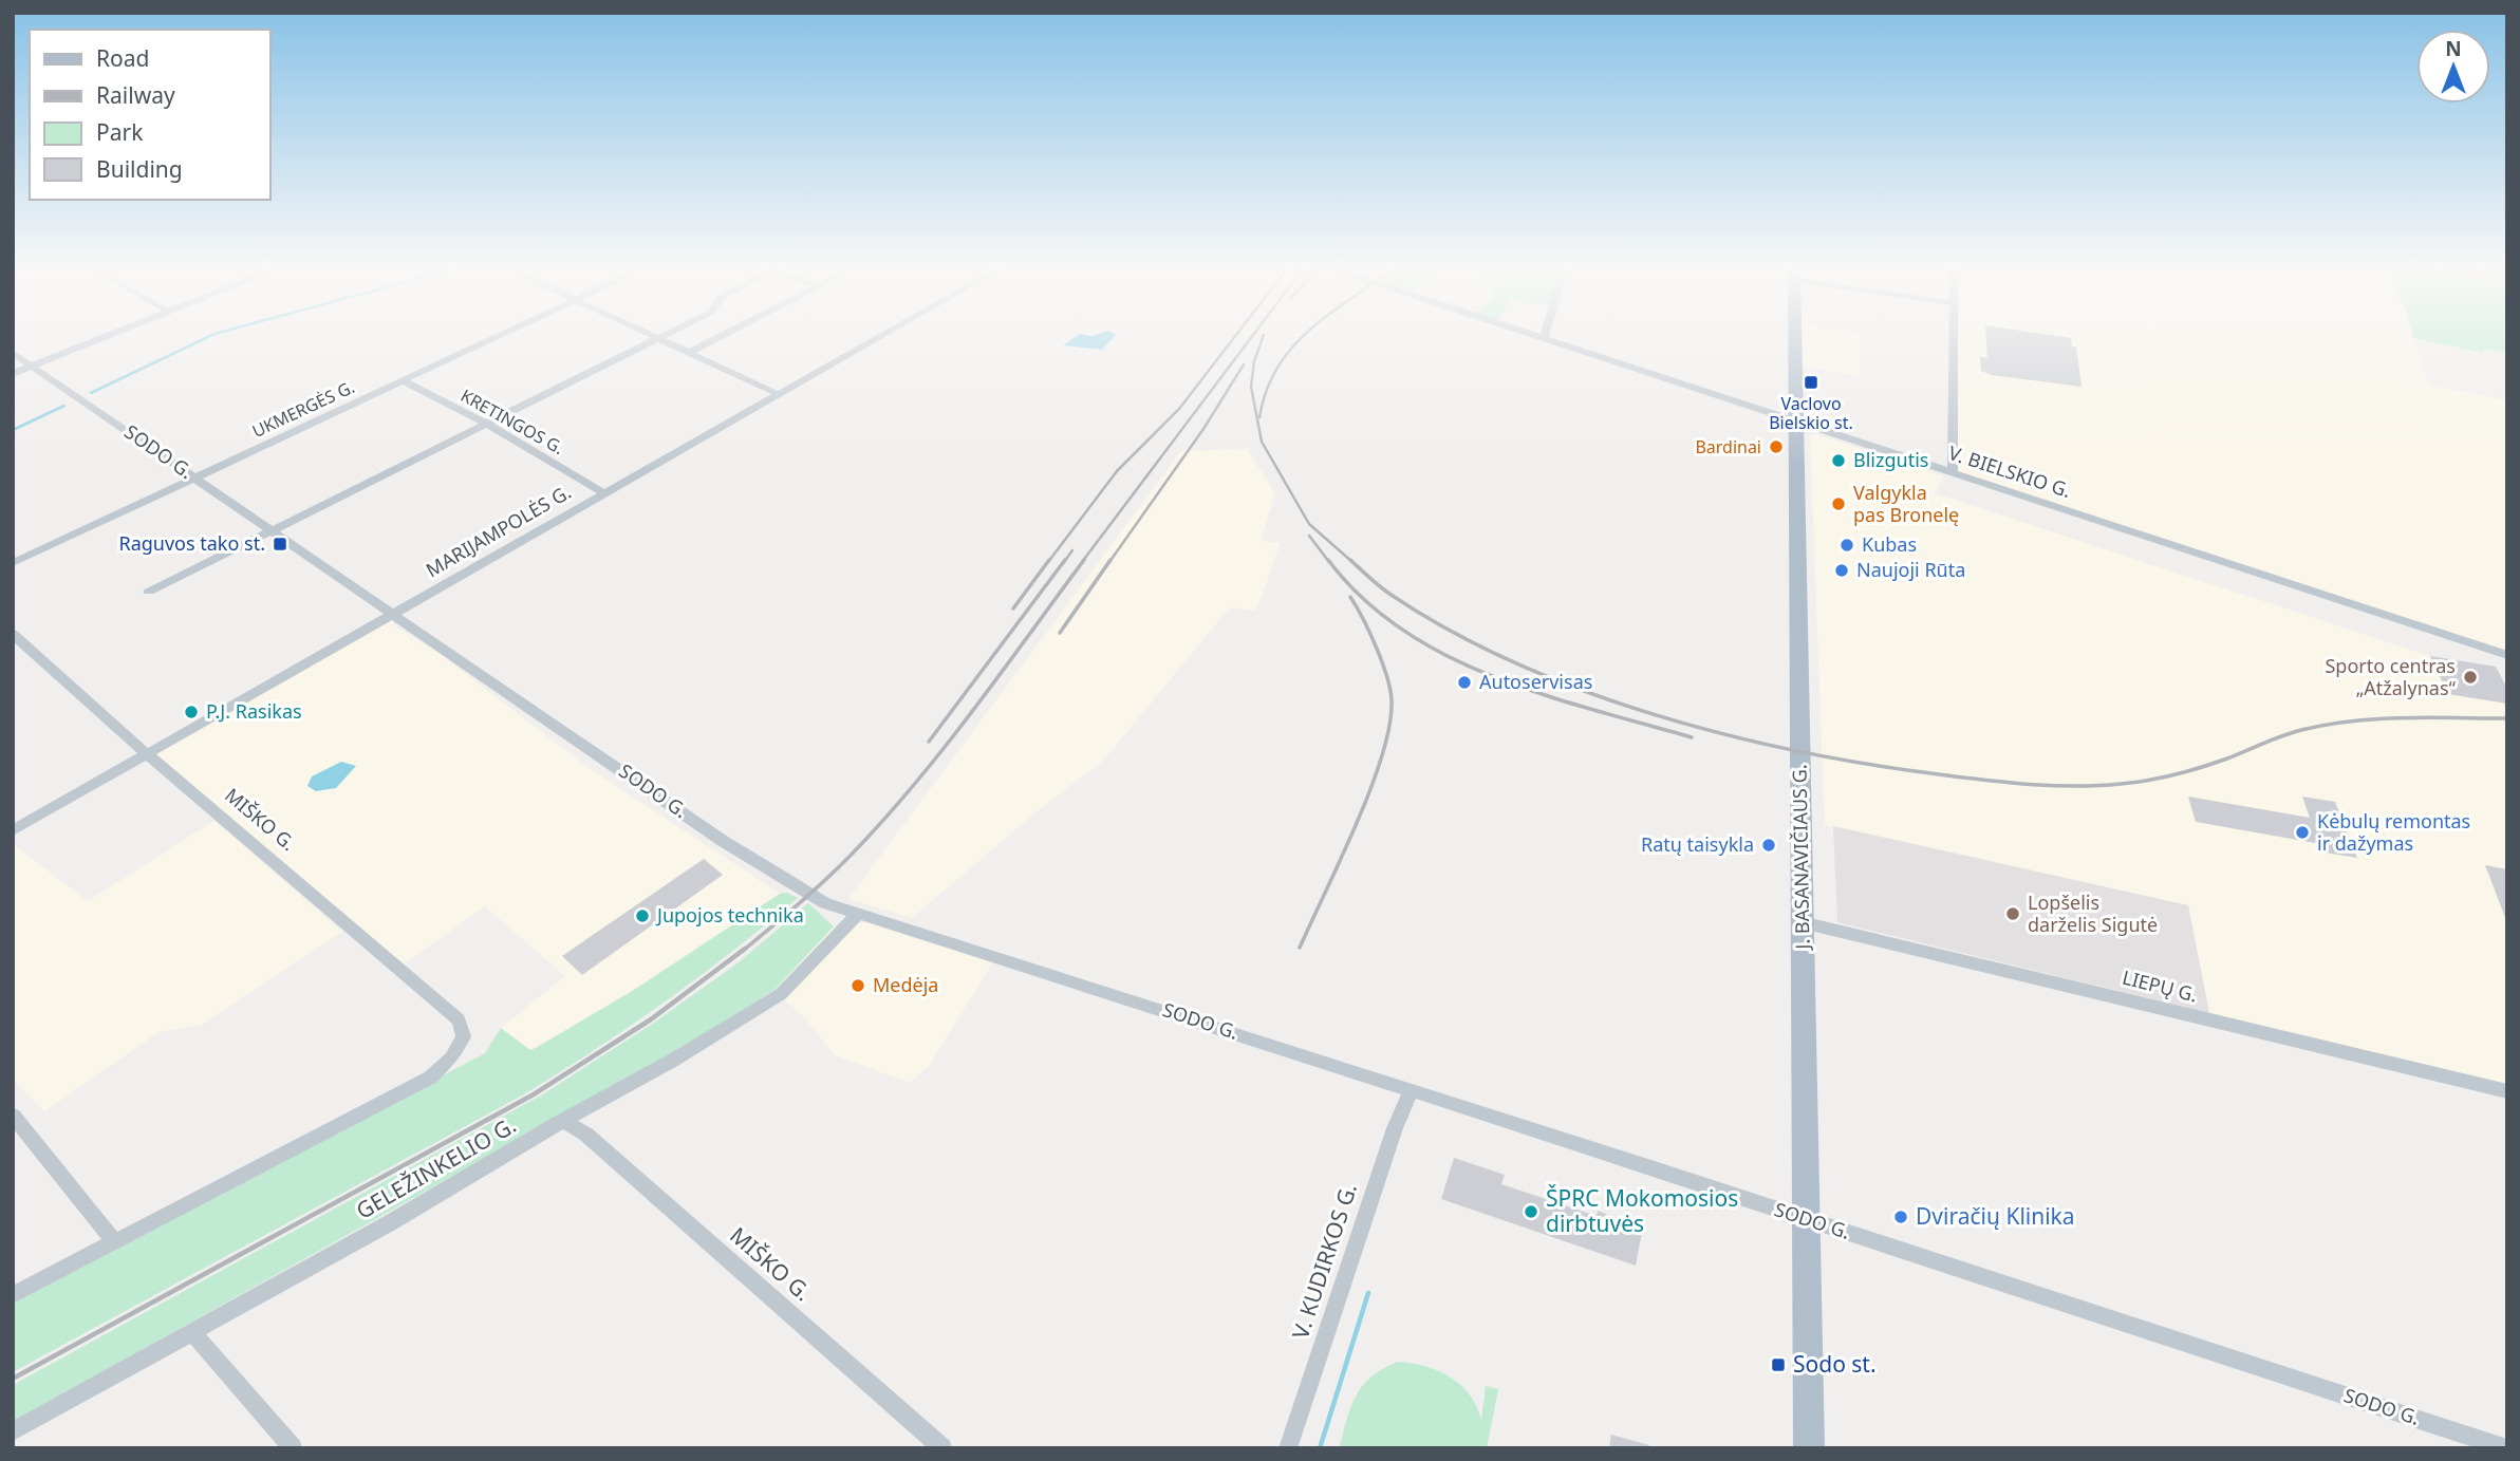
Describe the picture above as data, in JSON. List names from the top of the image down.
{
  "streets": {
    "main road": ["J. BASANAVIČIAUS G."],
    "street": [
      "UKMERGĖS G.",
      "KRETINGOS G.",
      "SODO G.",
      "V. BIELSKIO G.",
      "MARIJAMPOLĖS G.",
      "MIŠKO G.",
      "LIEPŲ G.",
      "GELEŽINKELIO G.",
      "V. KUDIRKOS G."
    ]
  },
  "crossings": [
    ["UKMERGĖS G.", "KRETINGOS G."],
    ["UKMERGĖS G.", "SODO G."],
    ["KRETINGOS G.", "MARIJAMPOLĖS G."],
    ["SODO G.", "MARIJAMPOLĖS G."],
    ["SODO G.", "J. BASANAVIČIAUS G."],
    ["SODO G.", "GELEŽINKELIO G."],
    ["SODO G.", "V. KUDIRKOS G."],
    ["V. BIELSKIO G.", "J. BASANAVIČIAUS G."],
    ["MARIJAMPOLĖS G.", "MIŠKO G."],
    ["MIŠKO G.", "GELEŽINKELIO G."],
    ["J. BASANAVIČIAUS G.", "LIEPŲ G."]
  ],
  "places": {
    "transit": ["Vaclovo Bielskio st.", "Raguvos tako st.", "Sodo st."],
    "other": [
      "Bardinai",
      "Blizgutis",
      "Valgykla pas Bronelę",
      "Kubas",
      "Naujoji Rūta",
      "Sporto centras „Atžalynas“",
      "Autoservisas",
      "P.J. Rasikas",
      "Kėbulų remontas ir dažymas",
      "Ratų taisykla",
      "Lopšelis darželis Sigutė",
      "Jupojos technika",
      "Medėja",
      "ŠPRC Mokomosios dirbtuvės",
      "Dviračių Klinika"
    ]
  },
  "legend": [
    "Road",
    "Railway",
    "Park",
    "Building"
  ],
  "north": "top"
}
